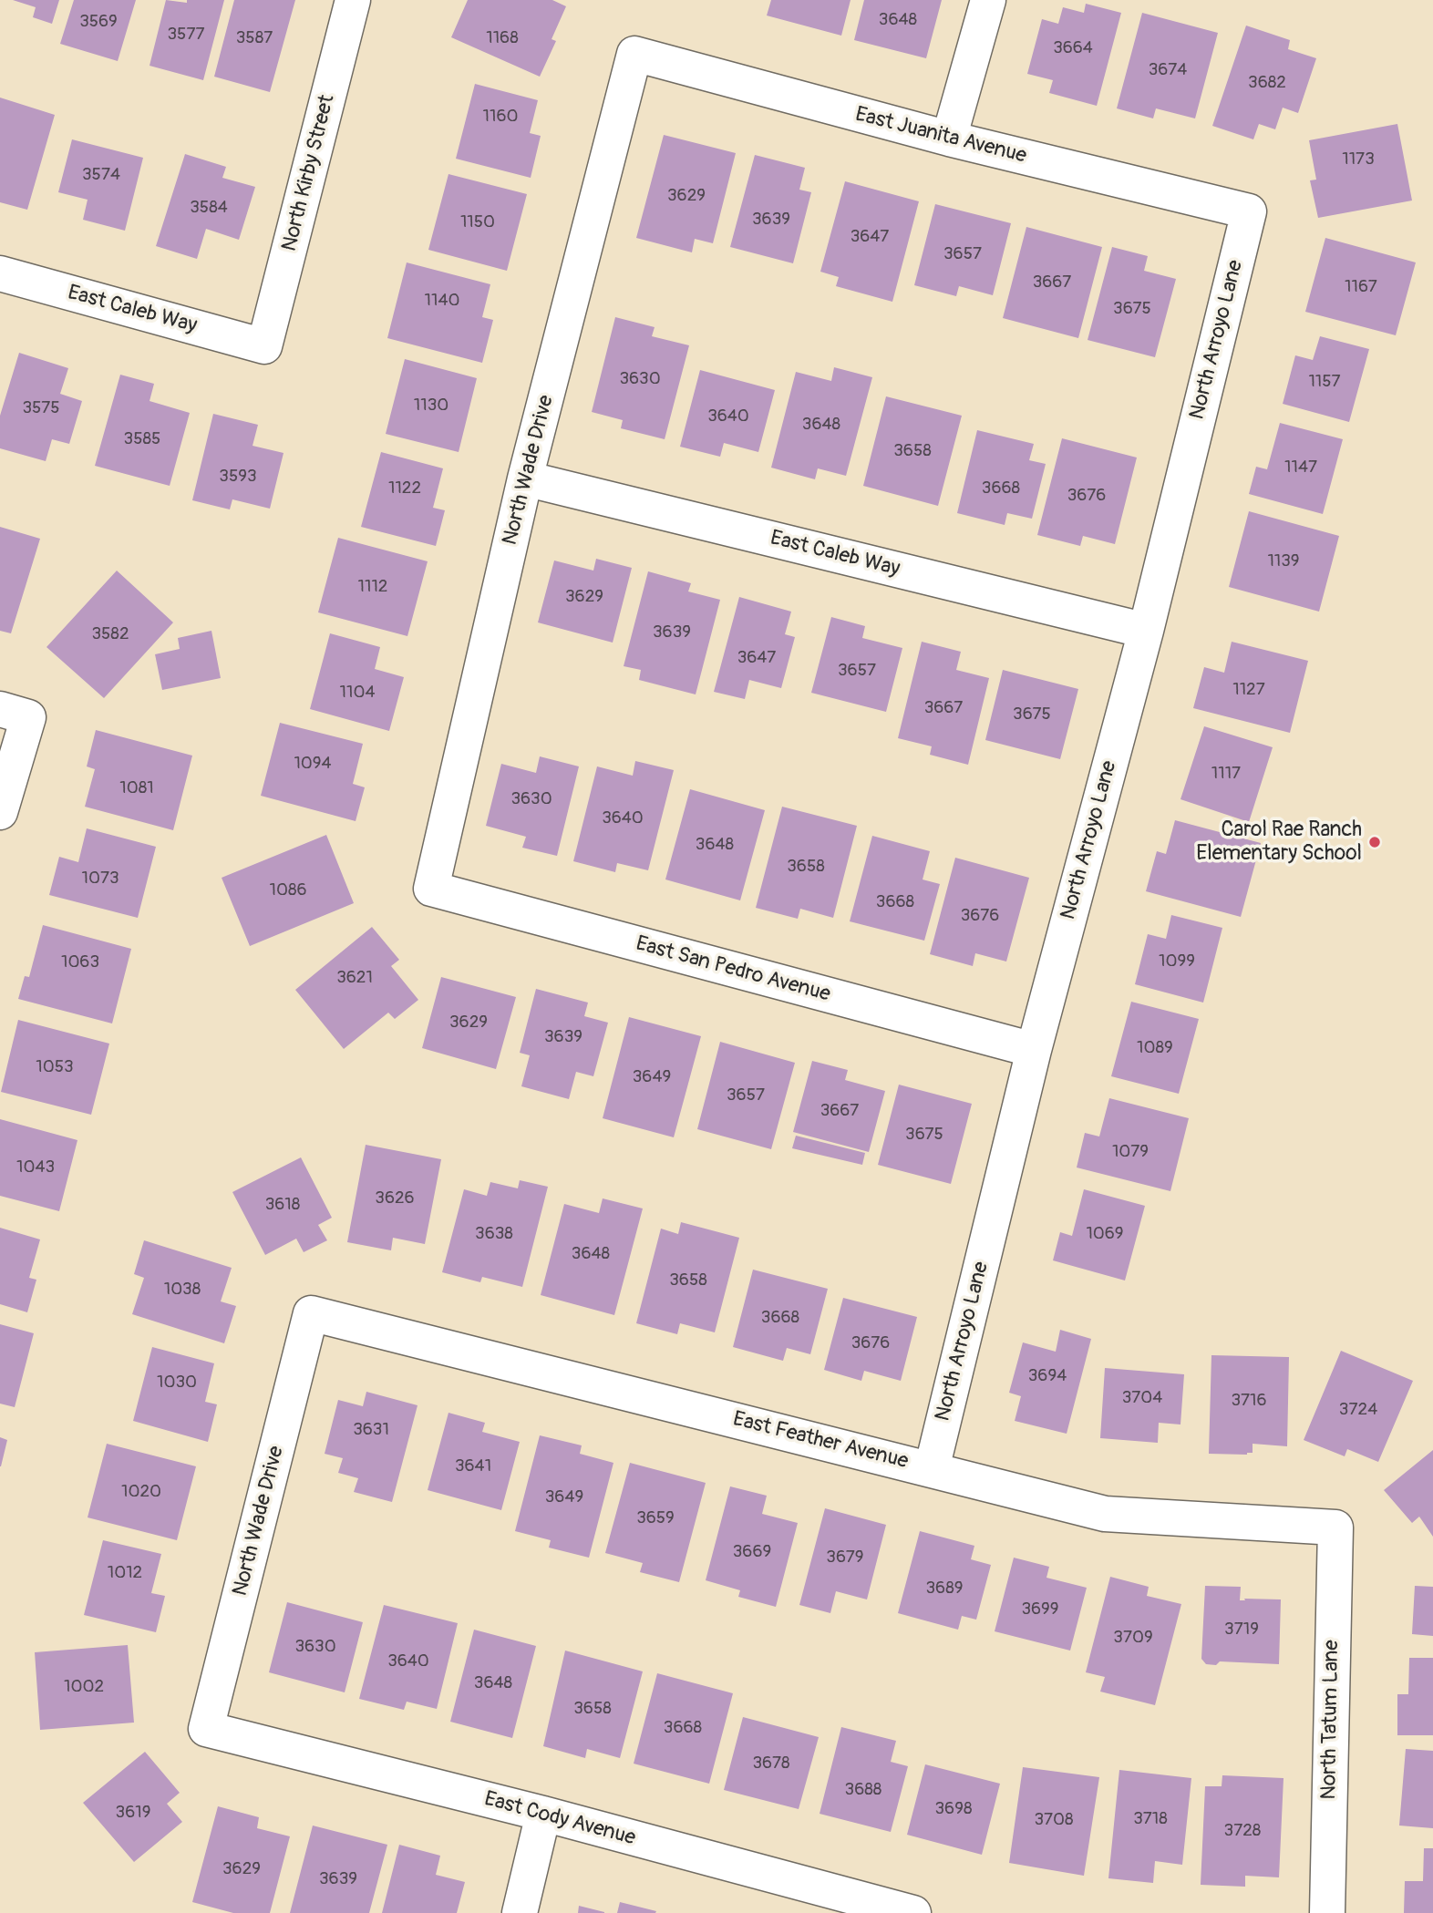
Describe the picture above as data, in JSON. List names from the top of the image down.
{
  "streets": {
    "street": [
      "East Juanita Avenue",
      "North Kirby Street",
      "East Caleb Way",
      "North Arroyo Lane",
      "North Wade Drive",
      "East San Pedro Avenue",
      "East Feather Avenue",
      "North Tatum Lane",
      "East Cody Avenue"
    ]
  },
  "crossings": [
    ["East Juanita Avenue", "North Arroyo Lane"],
    ["East Juanita Avenue", "North Wade Drive"],
    ["North Kirby Street", "East Caleb Way"],
    ["East Caleb Way", "North Arroyo Lane"],
    ["East Caleb Way", "North Wade Drive"],
    ["North Arroyo Lane", "East San Pedro Avenue"],
    ["North Arroyo Lane", "East Feather Avenue"],
    ["North Wade Drive", "East San Pedro Avenue"],
    ["North Wade Drive", "East Feather Avenue"],
    ["North Wade Drive", "East Cody Avenue"],
    ["East Feather Avenue", "North Tatum Lane"]
  ],
  "places": ["Carol Rae Ranch Elementary School"],
  "house_numbers": [
    "3648",
    "3569",
    "3577",
    "3587",
    "1168",
    "3664",
    "3674",
    "3682",
    "1160",
    "1173",
    "3574",
    "3629",
    "3584",
    "3639",
    "1150",
    "3647",
    "3657",
    "3667",
    "1167",
    "1140",
    "3675",
    "3630",
    "1157",
    "1130",
    "3575",
    "3640",
    "3648",
    "3585",
    "3658",
    "1147",
    "3593",
    "1122",
    "3668",
    "3676",
    "1139",
    "1112",
    "3629",
    "3639",
    "3582",
    "3647",
    "3657",
    "1127",
    "1104",
    "3667",
    "3675",
    "1094",
    "1117",
    "1081",
    "3630",
    "3640",
    "3648",
    "3658",
    "1073",
    "1086",
    "3668",
    "3676",
    "1099",
    "1063",
    "3621",
    "3629",
    "3639",
    "1089",
    "1053",
    "3649",
    "3657",
    "3667",
    "3675",
    "1079",
    "1043",
    "3626",
    "3618",
    "3638",
    "1069",
    "3648",
    "3658",
    "1038",
    "3668",
    "3676",
    "3694",
    "1030",
    "3704",
    "3716",
    "3724",
    "3631",
    "3641",
    "1020",
    "3649",
    "3659",
    "3669",
    "3679",
    "1012",
    "3689",
    "3699",
    "3719",
    "3709",
    "3630",
    "3640",
    "3648",
    "1002",
    "3658",
    "3668",
    "3678",
    "3688",
    "3698",
    "3619",
    "3718",
    "3708",
    "3728",
    "3629",
    "3639"
  ]
}
